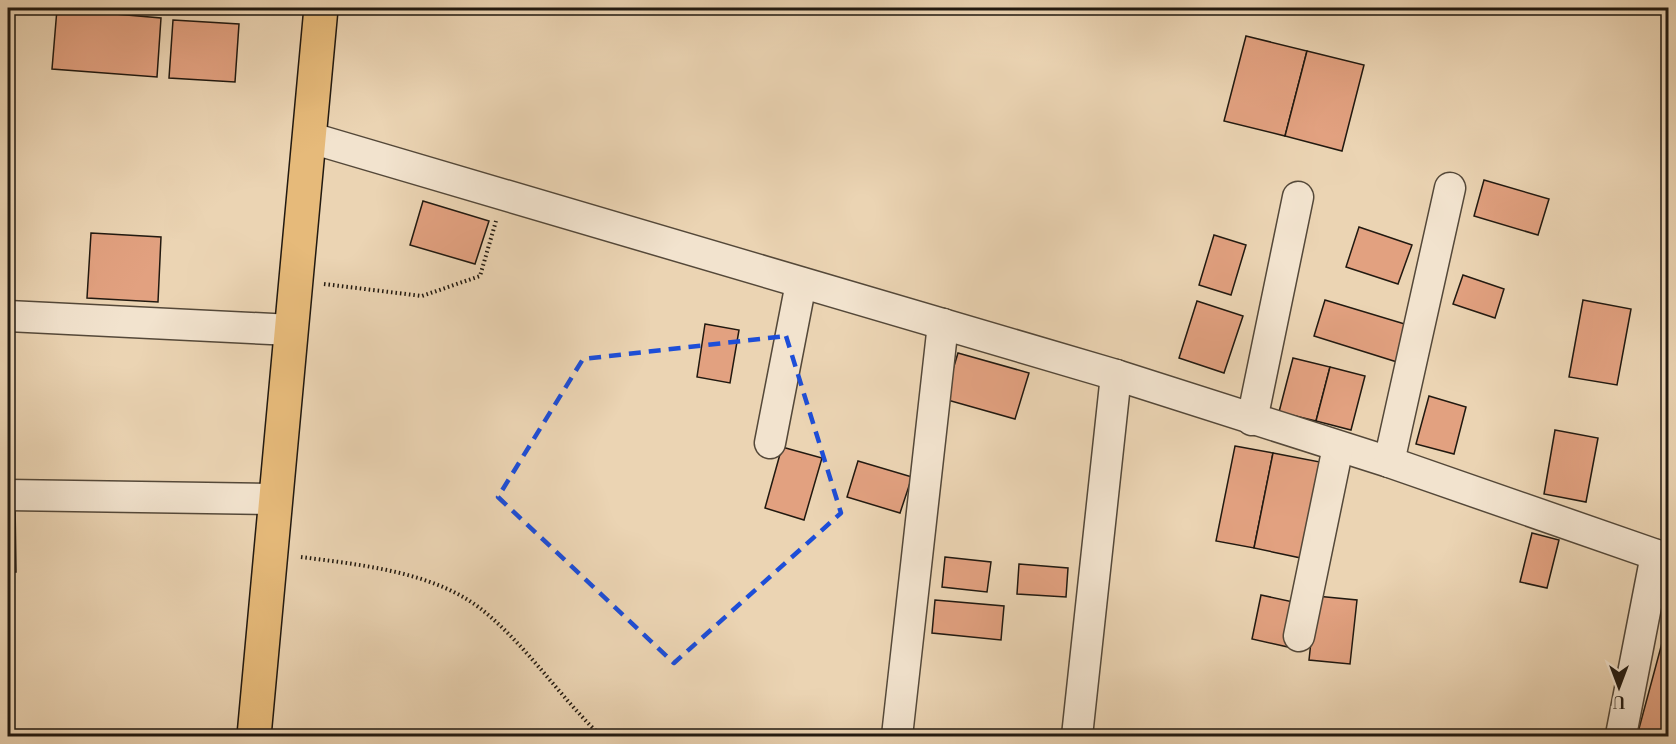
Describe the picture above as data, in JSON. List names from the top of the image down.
{
  "north": "bottom"
}
